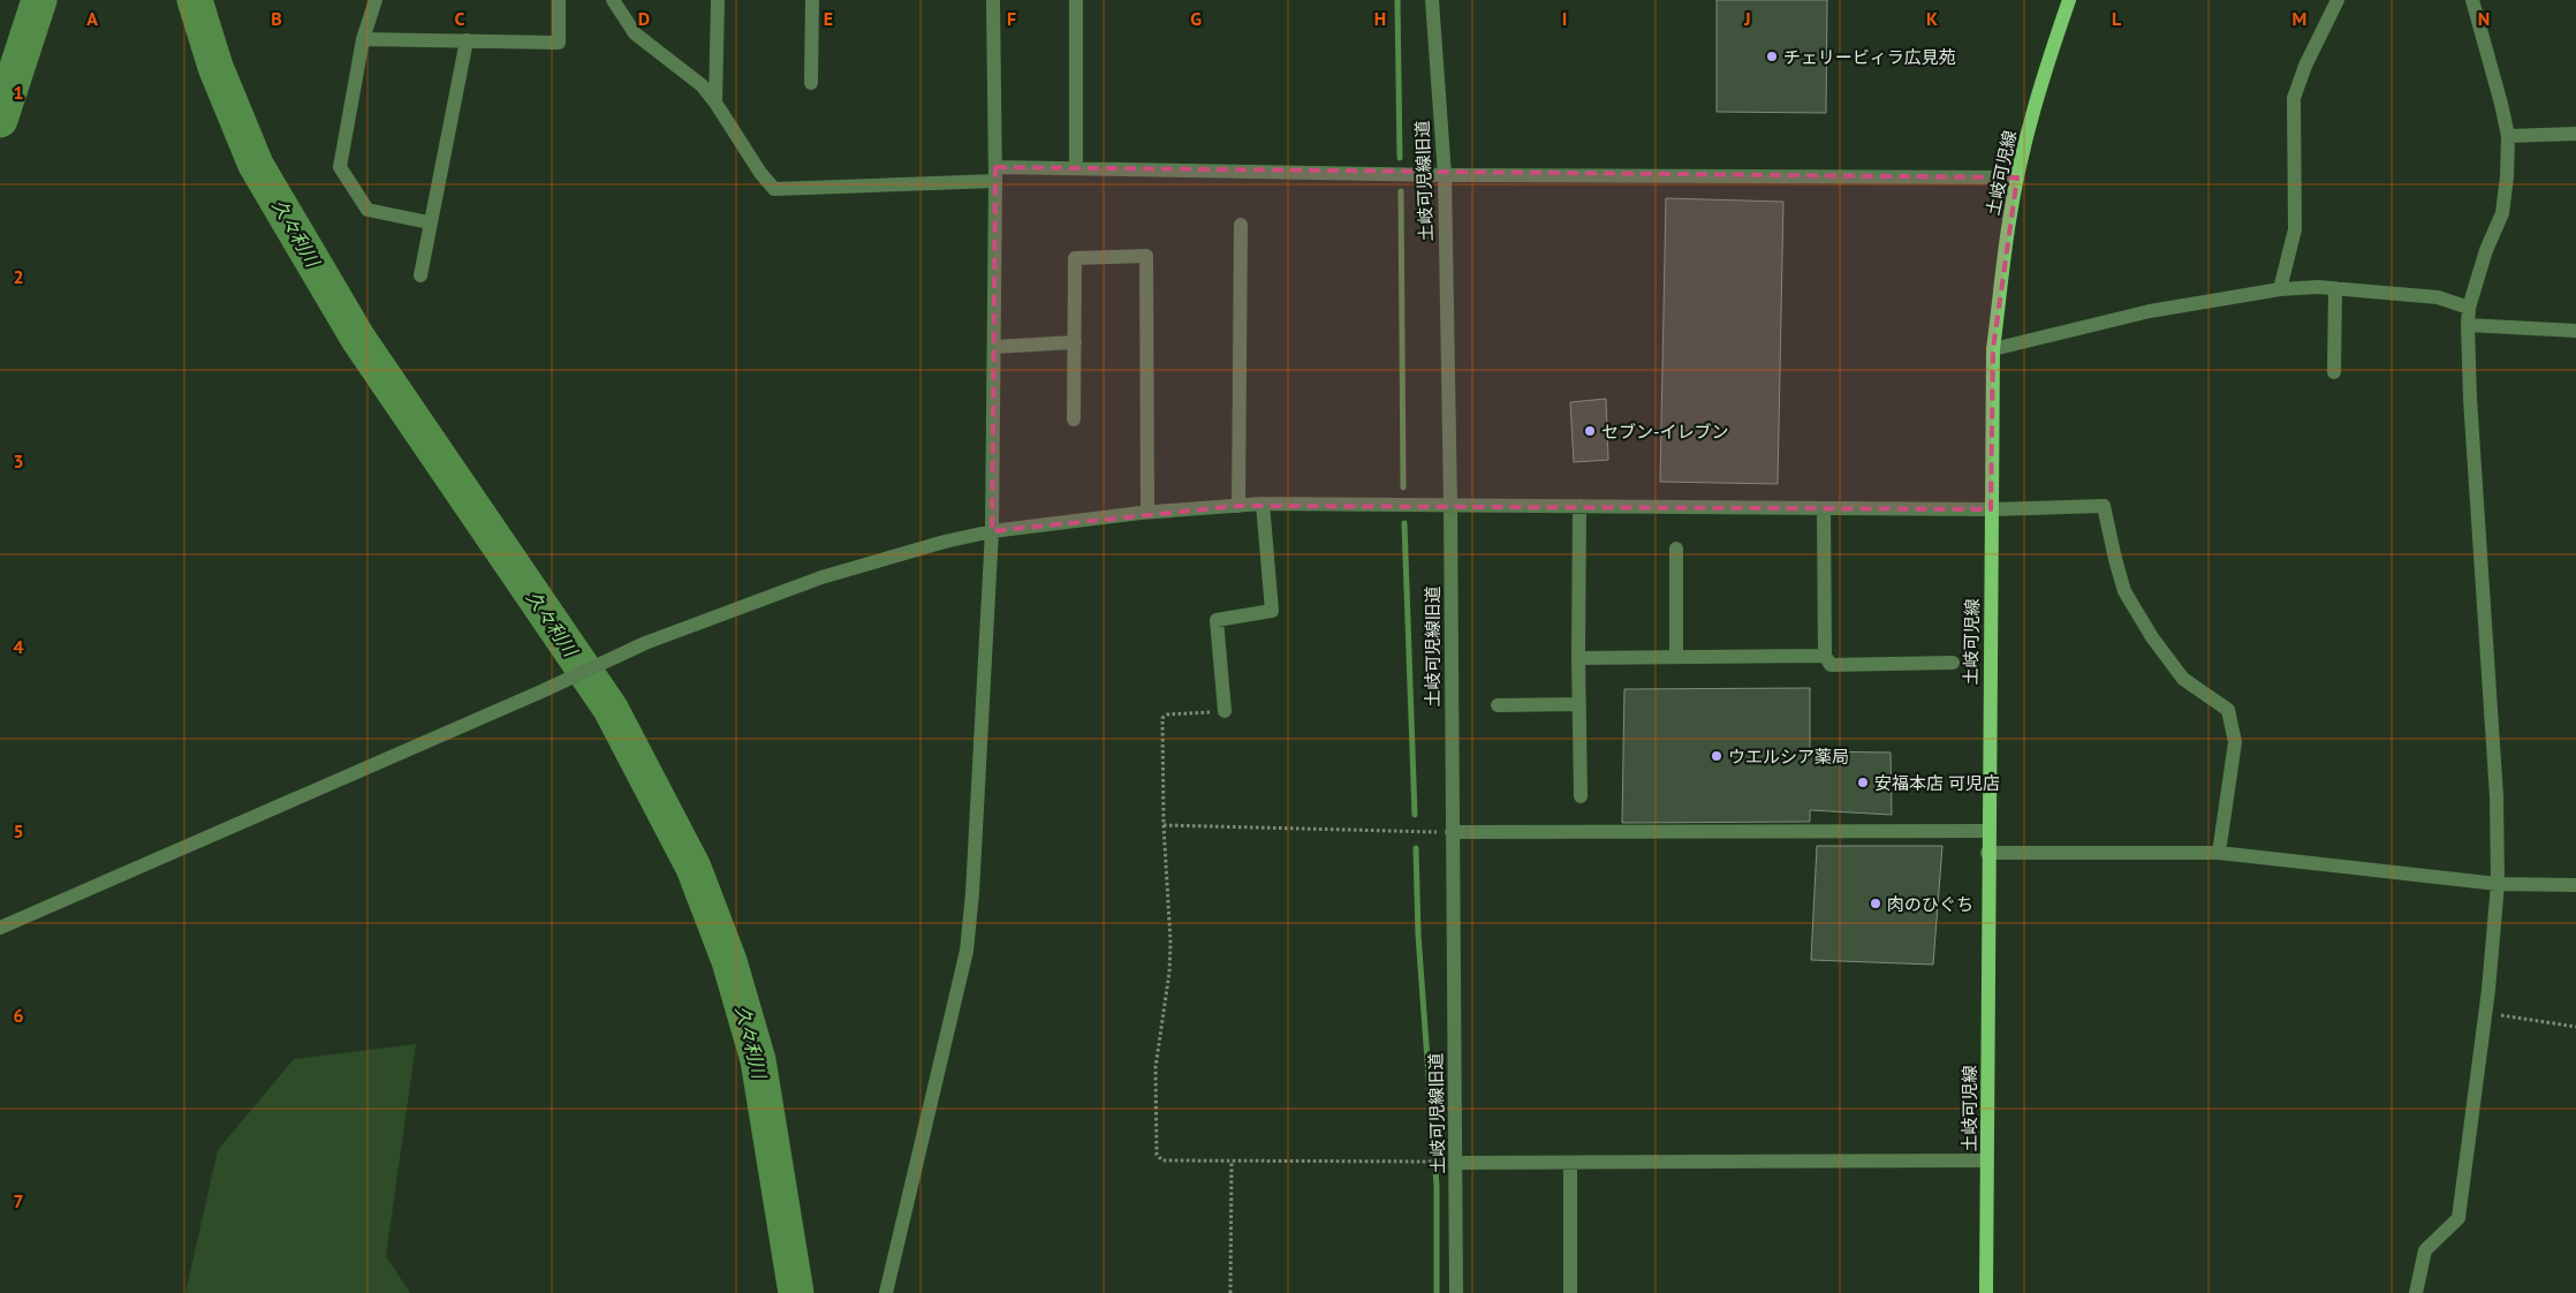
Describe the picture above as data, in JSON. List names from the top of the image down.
{
  "streets": {
    "main road": ["土岐可児線"],
    "street": ["土岐可児線旧道"]
  },
  "water": ["久々利川"],
  "places": [
    "チェリービィラ広見苑",
    "セブン-イレブン",
    "ウエルシア薬局",
    "安福本店 可児店",
    "肉のひぐち"
  ],
  "grid": {
    "columns": [
      "A",
      "B",
      "C",
      "D",
      "E",
      "F",
      "G",
      "H",
      "I",
      "J",
      "K",
      "L",
      "M",
      "N"
    ],
    "rows": [
      "1",
      "2",
      "3",
      "4",
      "5",
      "6",
      "7"
    ]
  }
}
